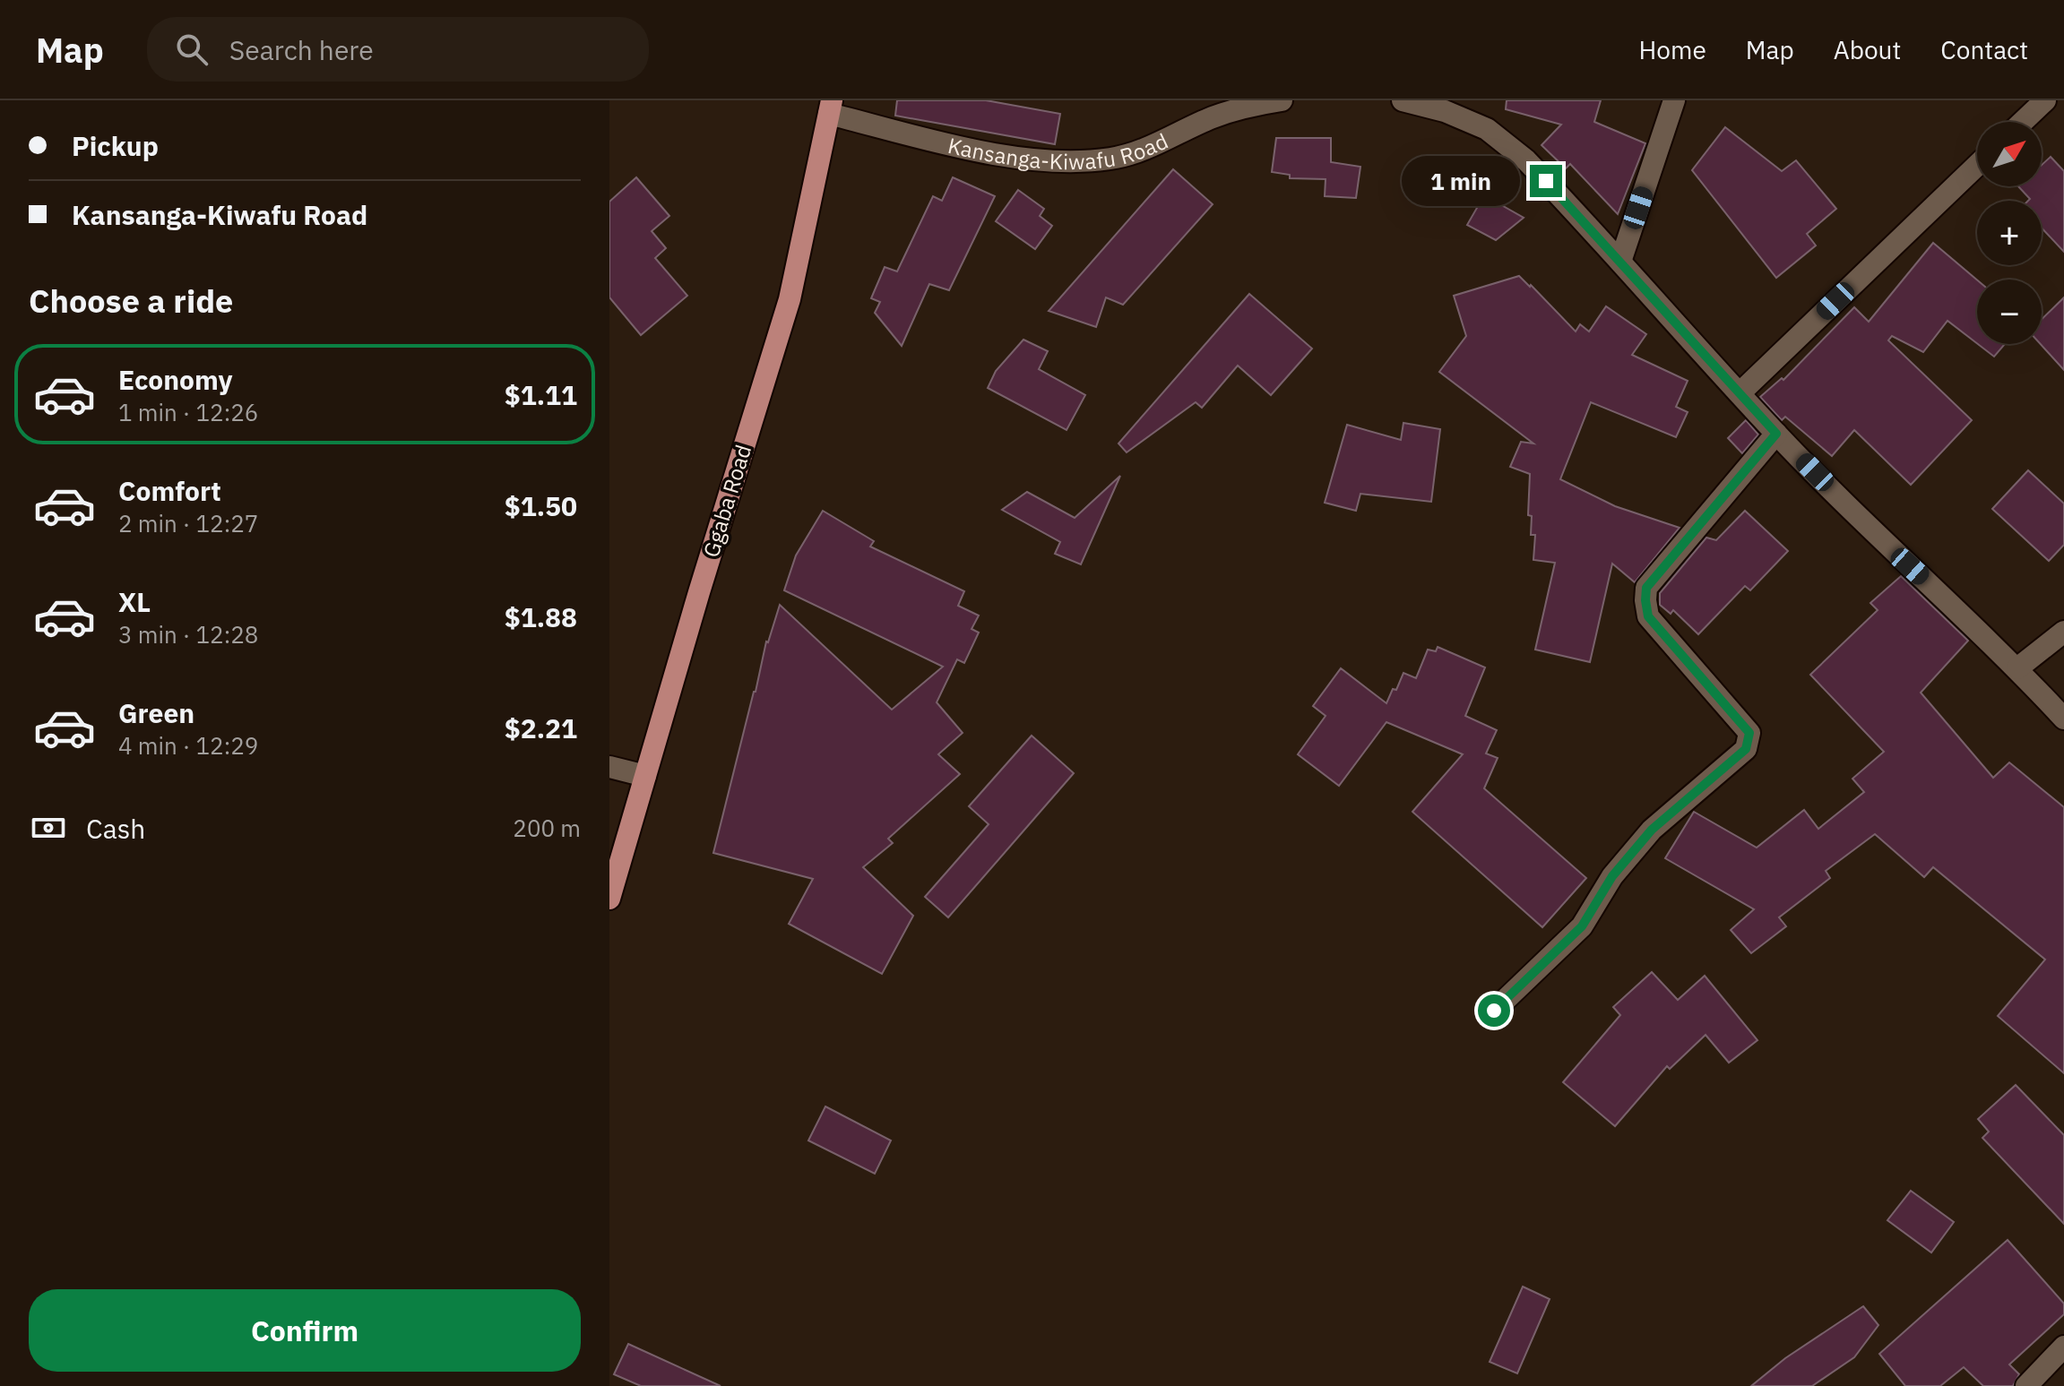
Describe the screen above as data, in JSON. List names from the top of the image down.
{
  "streets": {
    "main road": ["Ggaba Road"],
    "street": ["Kansanga-Kiwafu Road"]
  },
  "crossings": [
    ["Kansanga-Kiwafu Road", "Ggaba Road"]
  ],
  "north": "top right",
  "page": {
    "header": "Map",
    "search": "Search here",
    "nav": [
      "Home",
      "Map",
      "About",
      "Contact"
    ],
    "banner": ["Pickup", "Kansanga-Kiwafu Road"],
    "map_buttons": ["+", "−"],
    "bubble": "1 min",
    "heading": "Choose a ride",
    "list": [
      {
        "name": "Economy",
        "note": "1 min · 12:26",
        "value": "$1.11"
      },
      {
        "name": "Comfort",
        "note": "2 min · 12:27",
        "value": "$1.50"
      },
      {
        "name": "XL",
        "note": "3 min · 12:28",
        "value": "$1.88"
      },
      {
        "name": "Green",
        "note": "4 min · 12:29",
        "value": "$2.21"
      }
    ],
    "pay": ["Cash", "200 m"],
    "buttons": "Confirm"
  }
}
